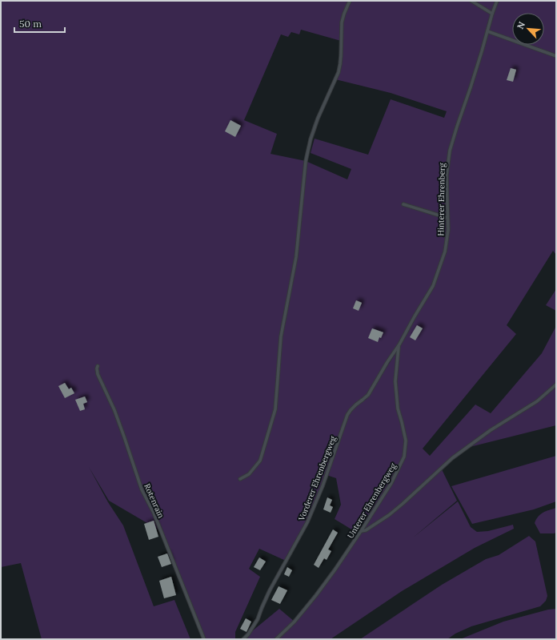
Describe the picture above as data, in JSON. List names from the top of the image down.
{
  "streets": {
    "lane": [
      "Hinterer Ehrenberg",
      "Vorderer Ehrenbergweg",
      "Rotenrain",
      "Unterer Ehrenbergweg"
    ]
  },
  "crossings": [
    ["Hinterer Ehrenberg", "Vorderer Ehrenbergweg"],
    ["Hinterer Ehrenberg", "Unterer Ehrenbergweg"],
    ["Vorderer Ehrenbergweg", "Unterer Ehrenbergweg"]
  ],
  "scale_bar": "50 m",
  "north": "top left"
}
